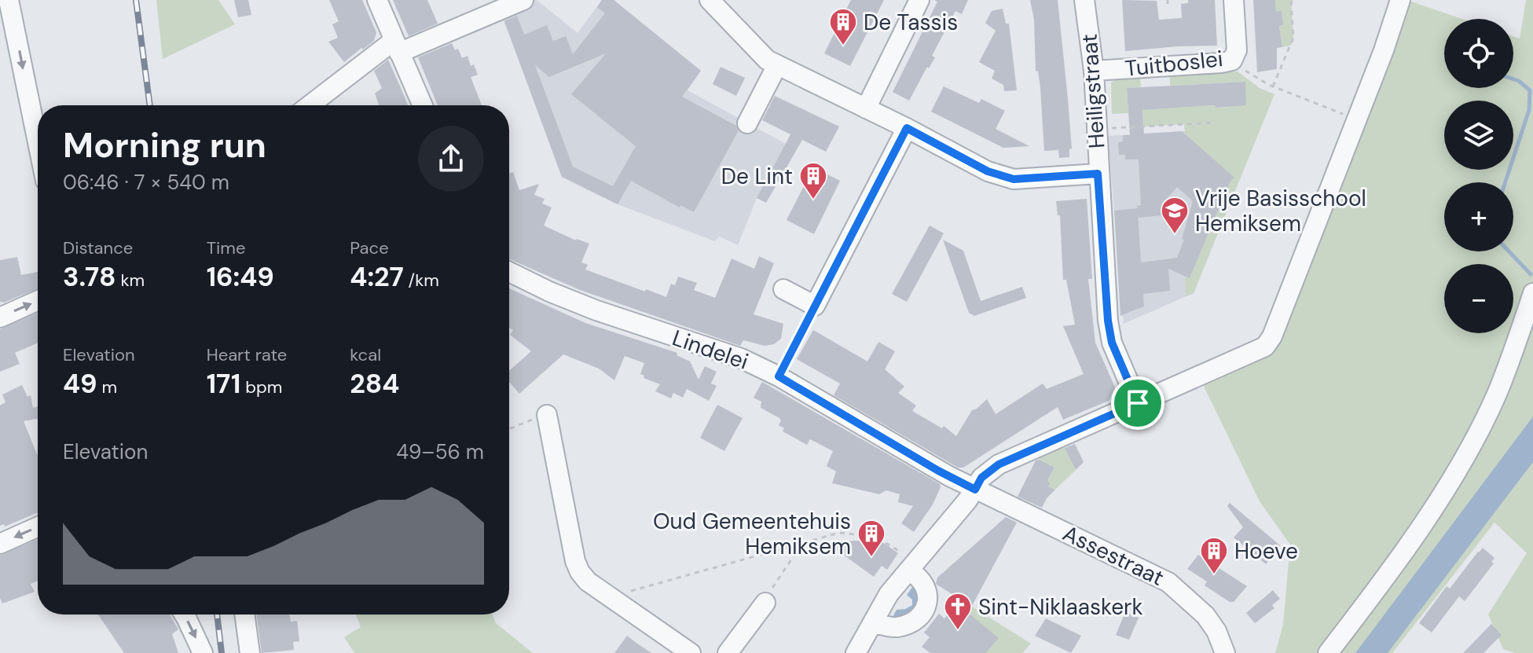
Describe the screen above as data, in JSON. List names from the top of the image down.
{
  "streets": {
    "street": [
      "Tuitboslei",
      "Heiligstraat",
      "Lindelei",
      "Assestraat"
    ]
  },
  "crossings": [
    ["Tuitboslei", "Heiligstraat"],
    ["Lindelei", "Assestraat"]
  ],
  "places": {
    "building": [
      "De Tassis",
      "De Lint",
      "Oud Gemeentehuis Hemiksem",
      "Hoeve"
    ],
    "school or university": ["Vrije Basisschool Hemiksem"],
    "church": ["Sint-Niklaaskerk"]
  },
  "page": {
    "map_buttons": ["+", "−"],
    "heading": ["Morning run", "06:46 · 7 × 540 m"],
    "stats": [
      ["Distance", "3.78 km"],
      ["Time", "16:49"],
      ["Pace", "4:27 /km"],
      ["Elevation", "49 m"],
      ["Heart rate", "171 bpm"],
      ["kcal", "284"]
    ],
    "chart": ["Elevation", "49–56 m"]
  }
}
